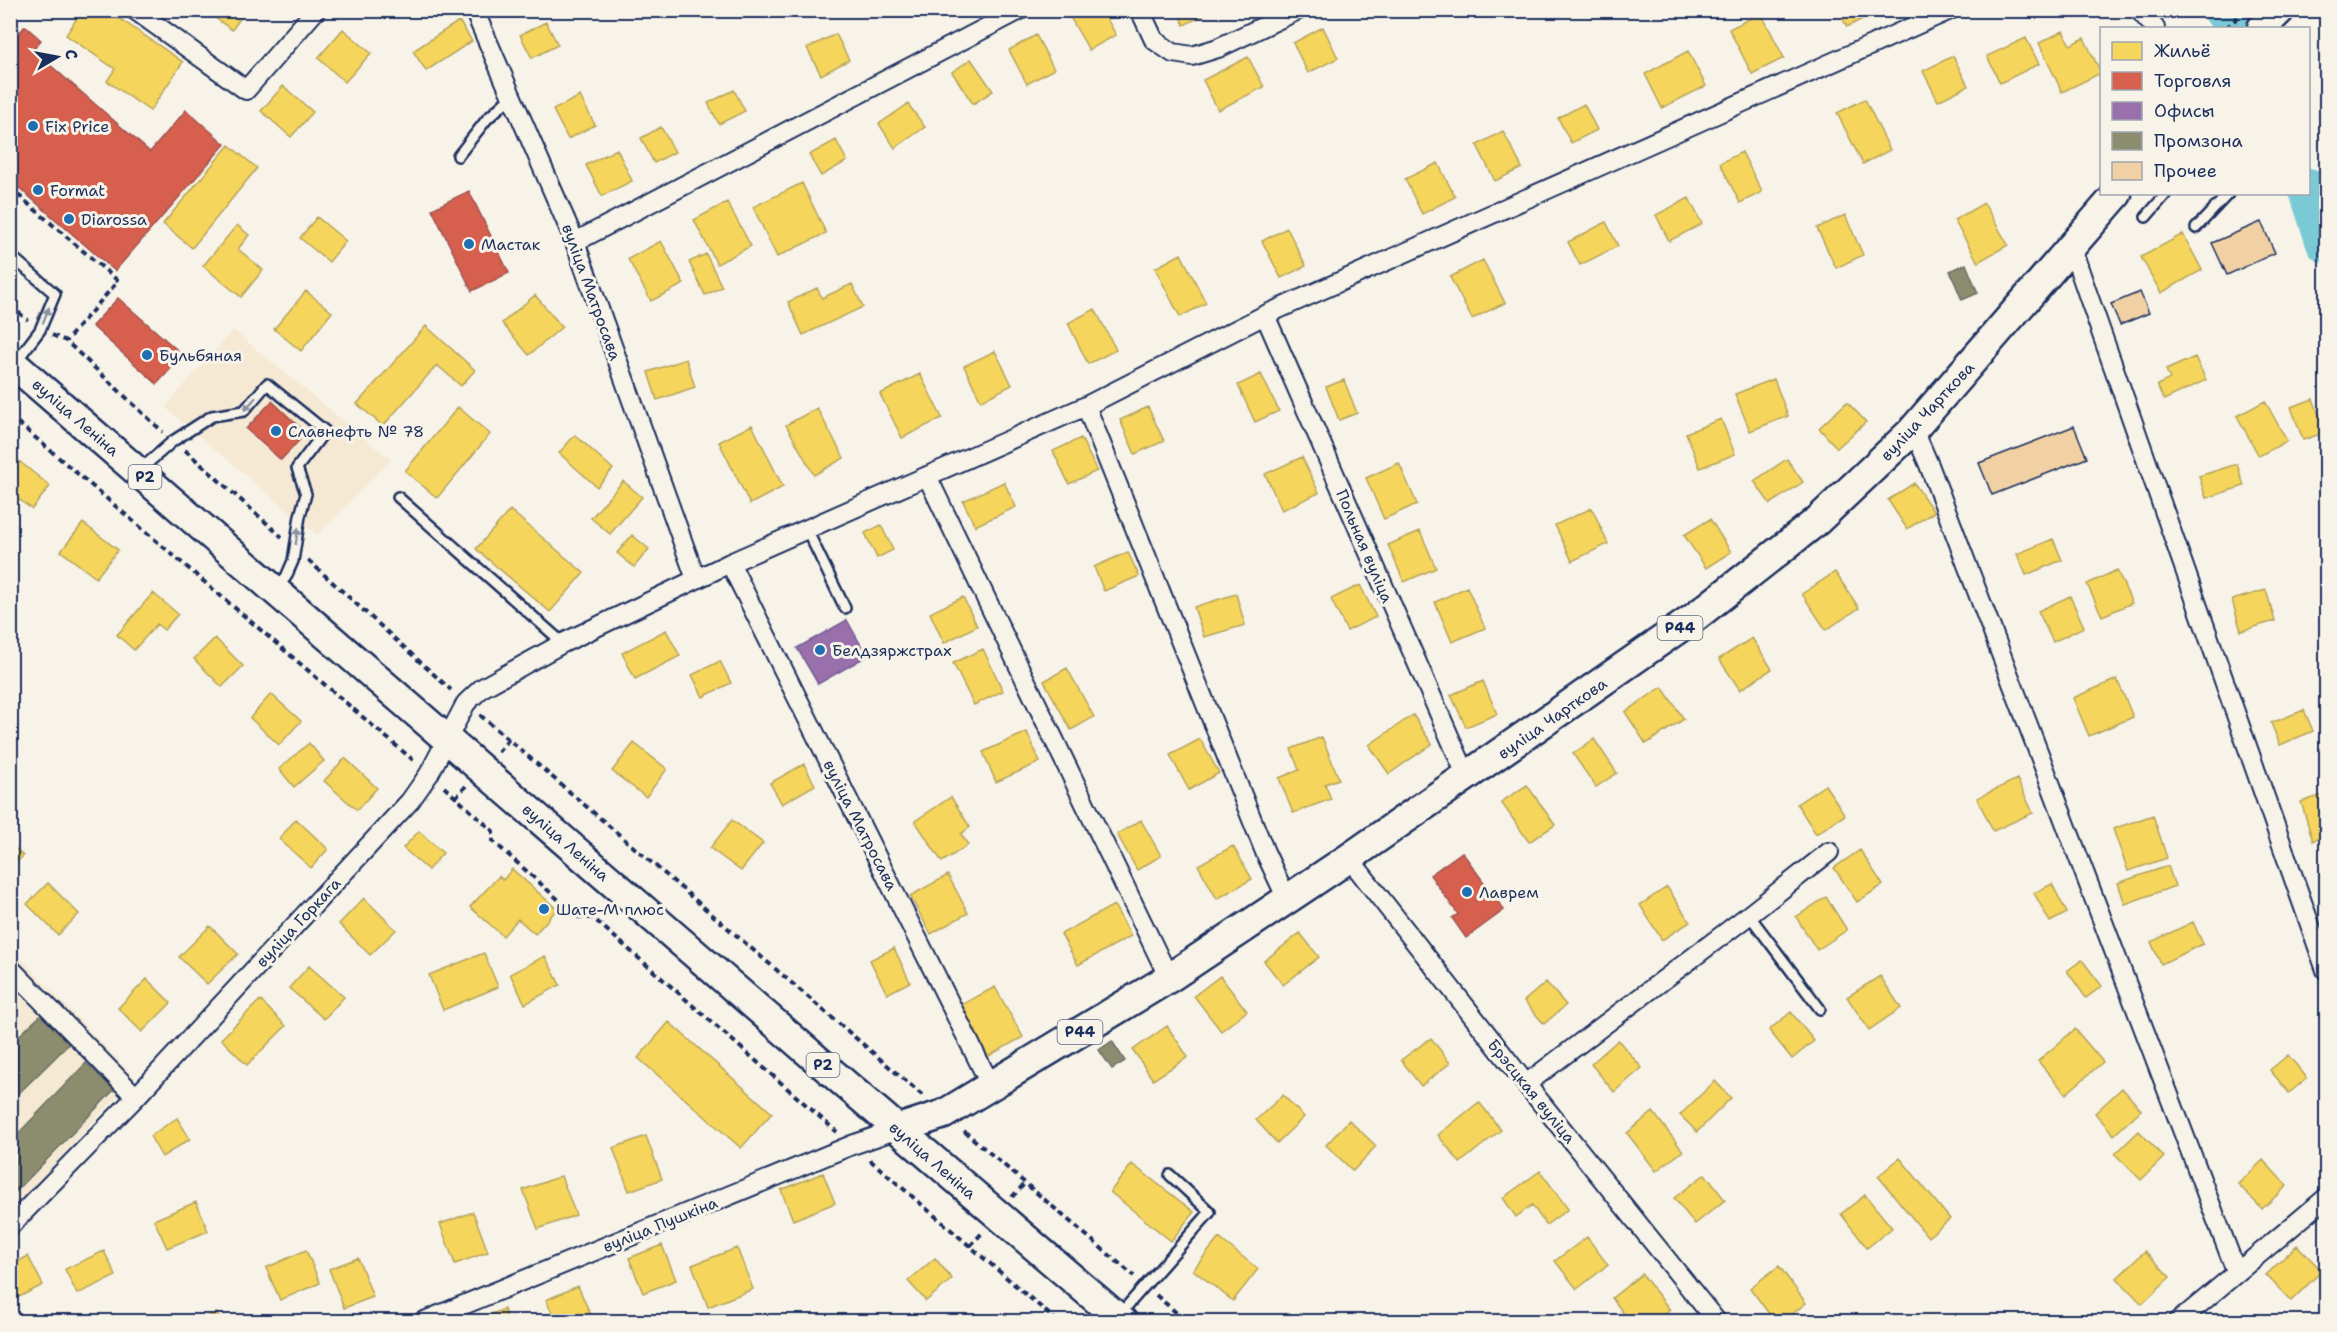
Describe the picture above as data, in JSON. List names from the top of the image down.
{
  "streets": {
    "main road": [
      "вуліца Чарткова",
      "вуліца Леніна",
      "Р2",
      "Р44"
    ],
    "street": [
      "вуліца Матросава",
      "Польная вуліца",
      "вуліца Горкага",
      "Брэсцкая вуліца",
      "вуліца Пушкіна"
    ]
  },
  "crossings": [
    ["вуліца Матросава", "вуліца Чарткова"],
    ["вуліца Чарткова", "вуліца Леніна"],
    ["вуліца Чарткова", "Польная вуліца"],
    ["вуліца Чарткова", "Брэсцкая вуліца"],
    ["вуліца Чарткова", "вуліца Пушкіна"],
    ["вуліца Леніна", "вуліца Горкага"],
    ["вуліца Леніна", "вуліца Пушкіна"]
  ],
  "places": [
    "Fix Price",
    "Format",
    "Diarossa",
    "Мастак",
    "Бульбяная",
    "Славнефть № 78",
    "Белдзяржстрах",
    "Лаврем",
    "Шате-М плюс"
  ],
  "legend": [
    "Жильё",
    "Торговля",
    "Офисы",
    "Промзона",
    "Прочее"
  ],
  "north": "right"
}
